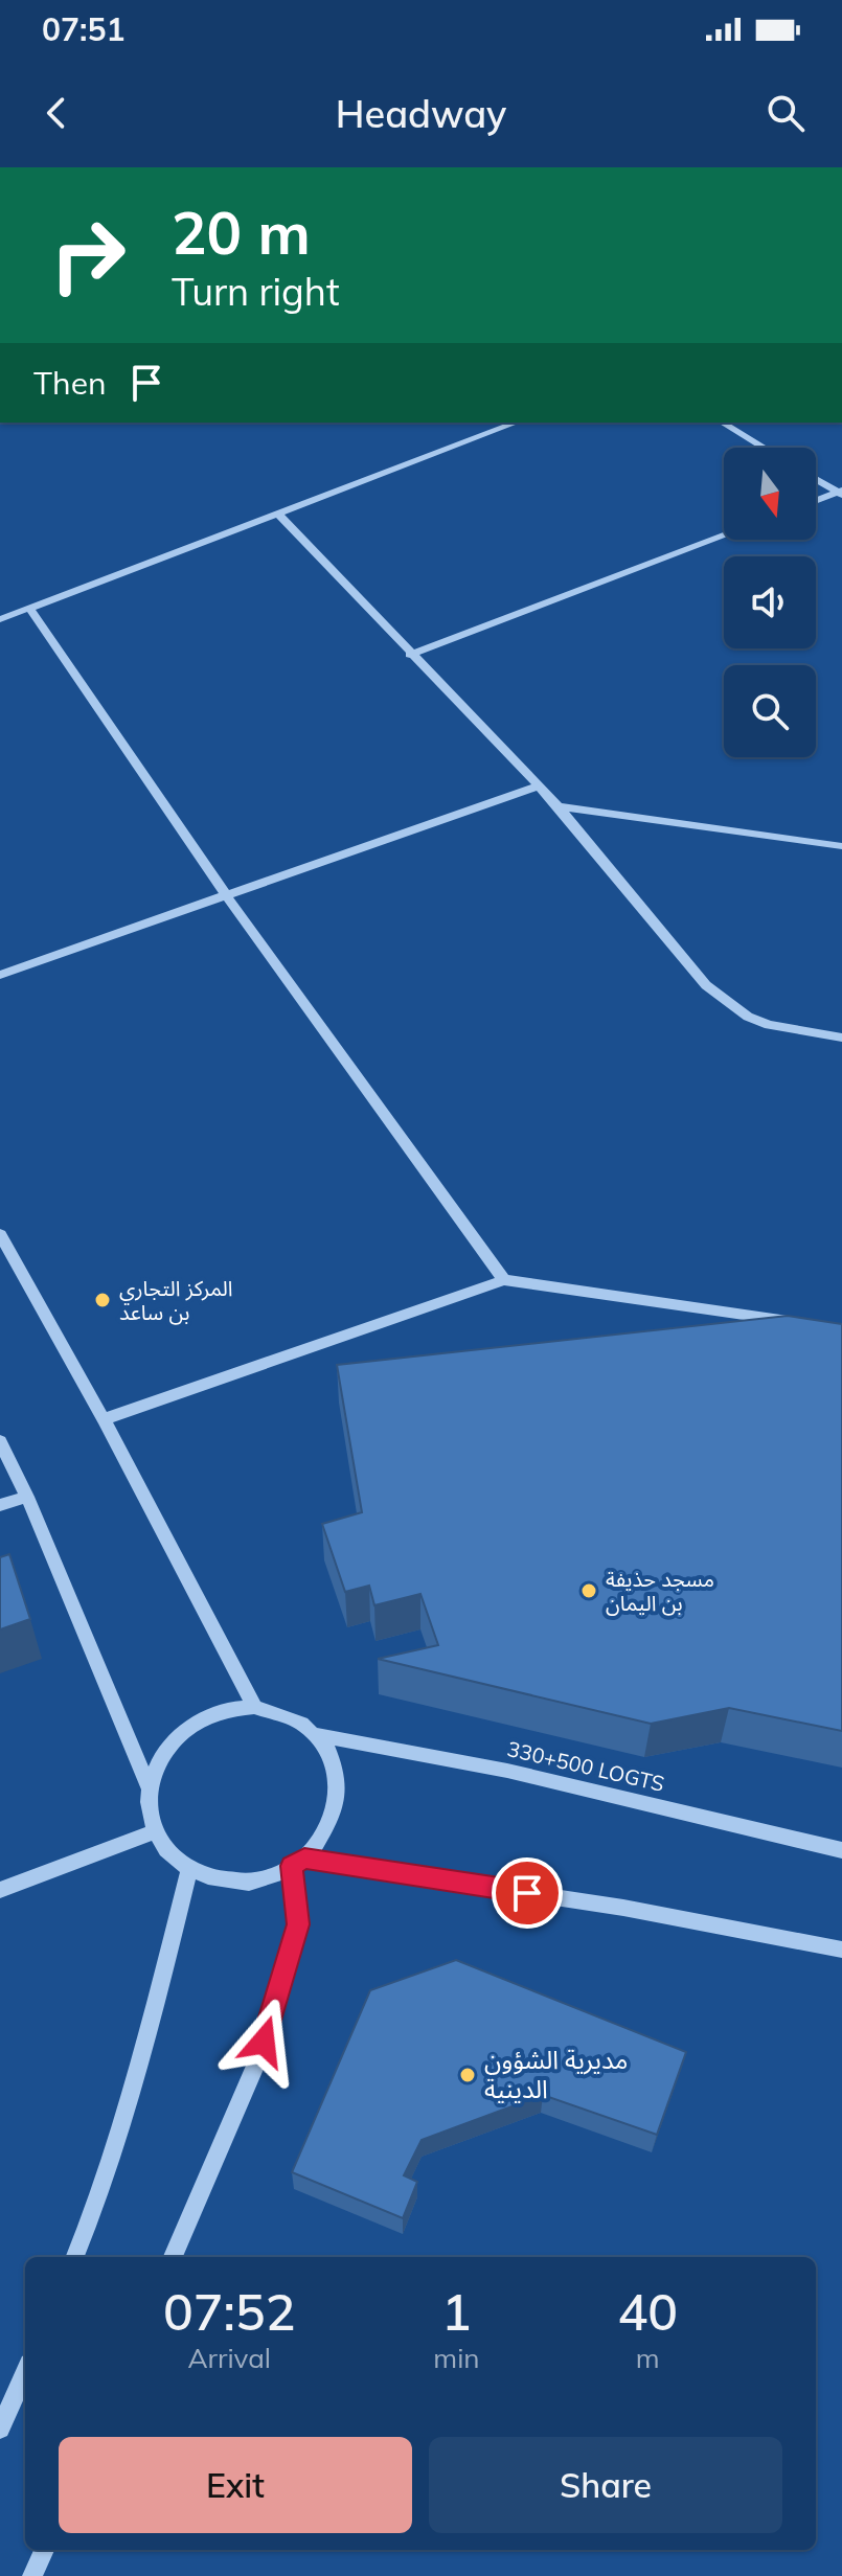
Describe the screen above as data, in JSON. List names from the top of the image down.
{
  "streets": {
    "street": ["330+500 LOGTS"]
  },
  "places": ["المركز التجاري بن ساعد", "مسجد حذيفة بن اليمان", "مديرية الشؤون الدينية"],
  "north": "bottom",
  "page": {
    "status": "07:51",
    "header": "Headway",
    "turn": ["20 m", "Turn right"],
    "then": "Then",
    "eta": [
      "07:52",
      "Arrival",
      "1",
      "min",
      "40",
      "m"
    ],
    "buttons": ["Exit", "Share"]
  }
}
